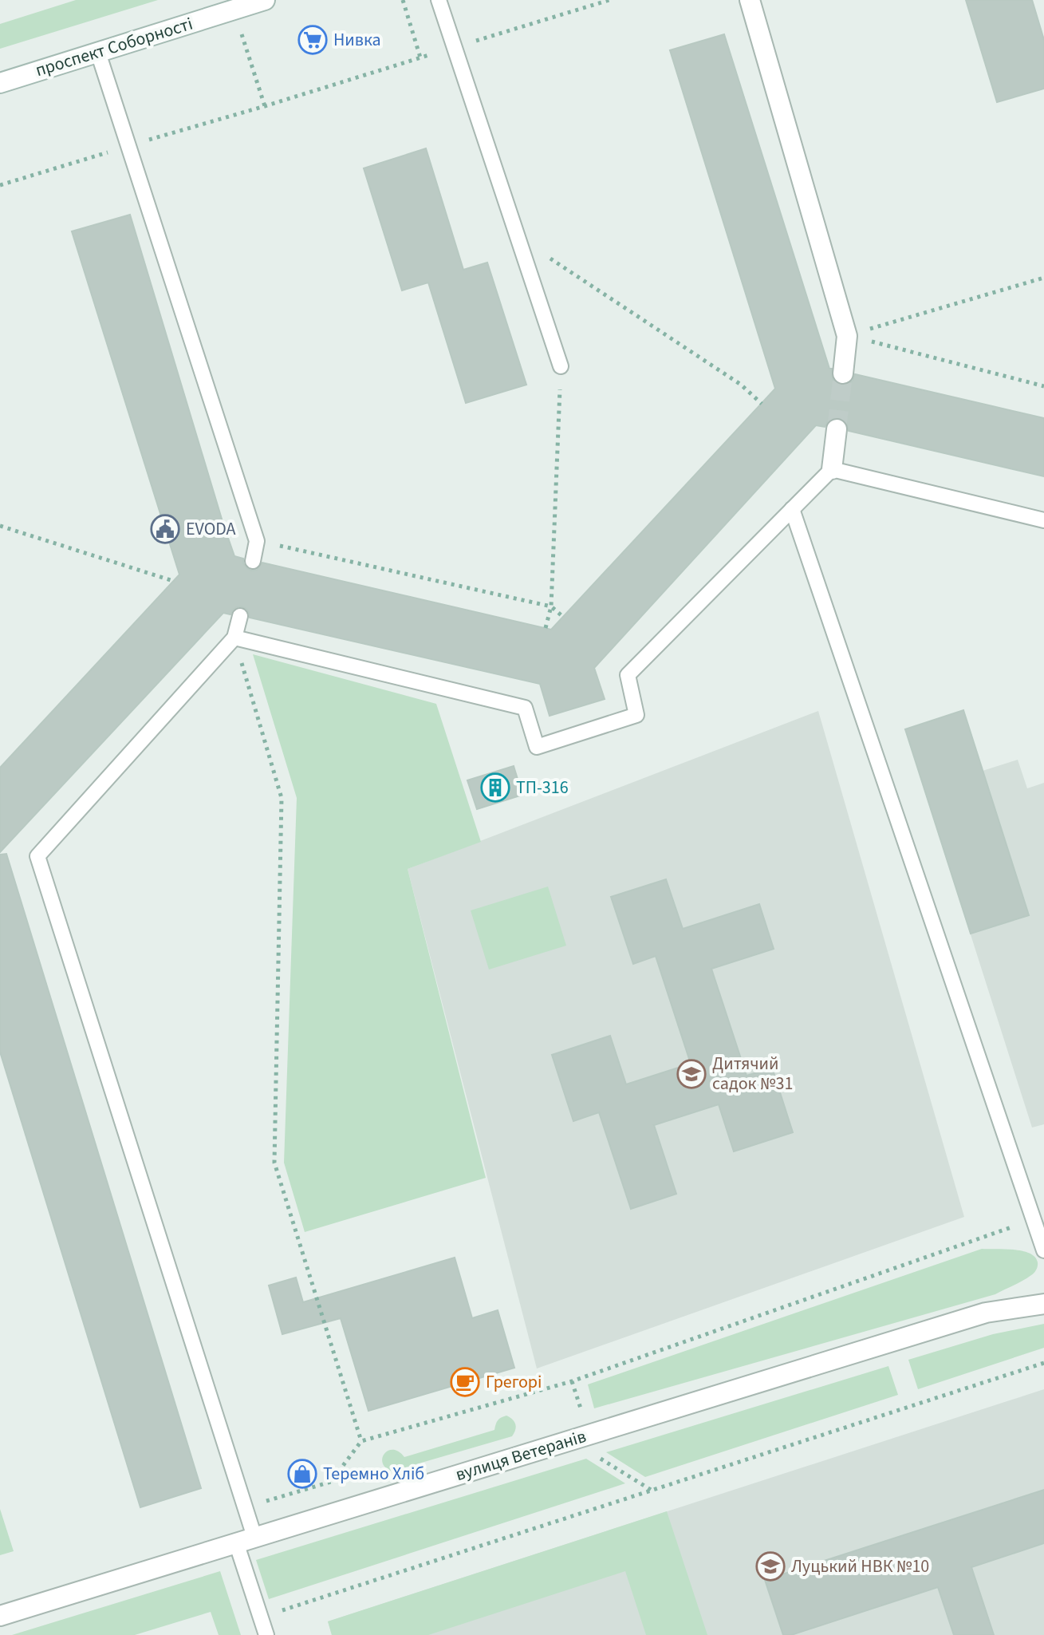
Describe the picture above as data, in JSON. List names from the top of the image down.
{
  "streets": {
    "street": ["проспект Соборності", "вулиця Ветеранів"]
  },
  "places": {
    "supermarket": ["Нивка"],
    "public building": ["EVODA"],
    "building": ["ТП-316"],
    "school or university": ["Дитячий садок №31", "Луцький НВК №10"],
    "cafe": ["Грегорі"],
    "shop": ["Теремно Хліб"]
  }
}
